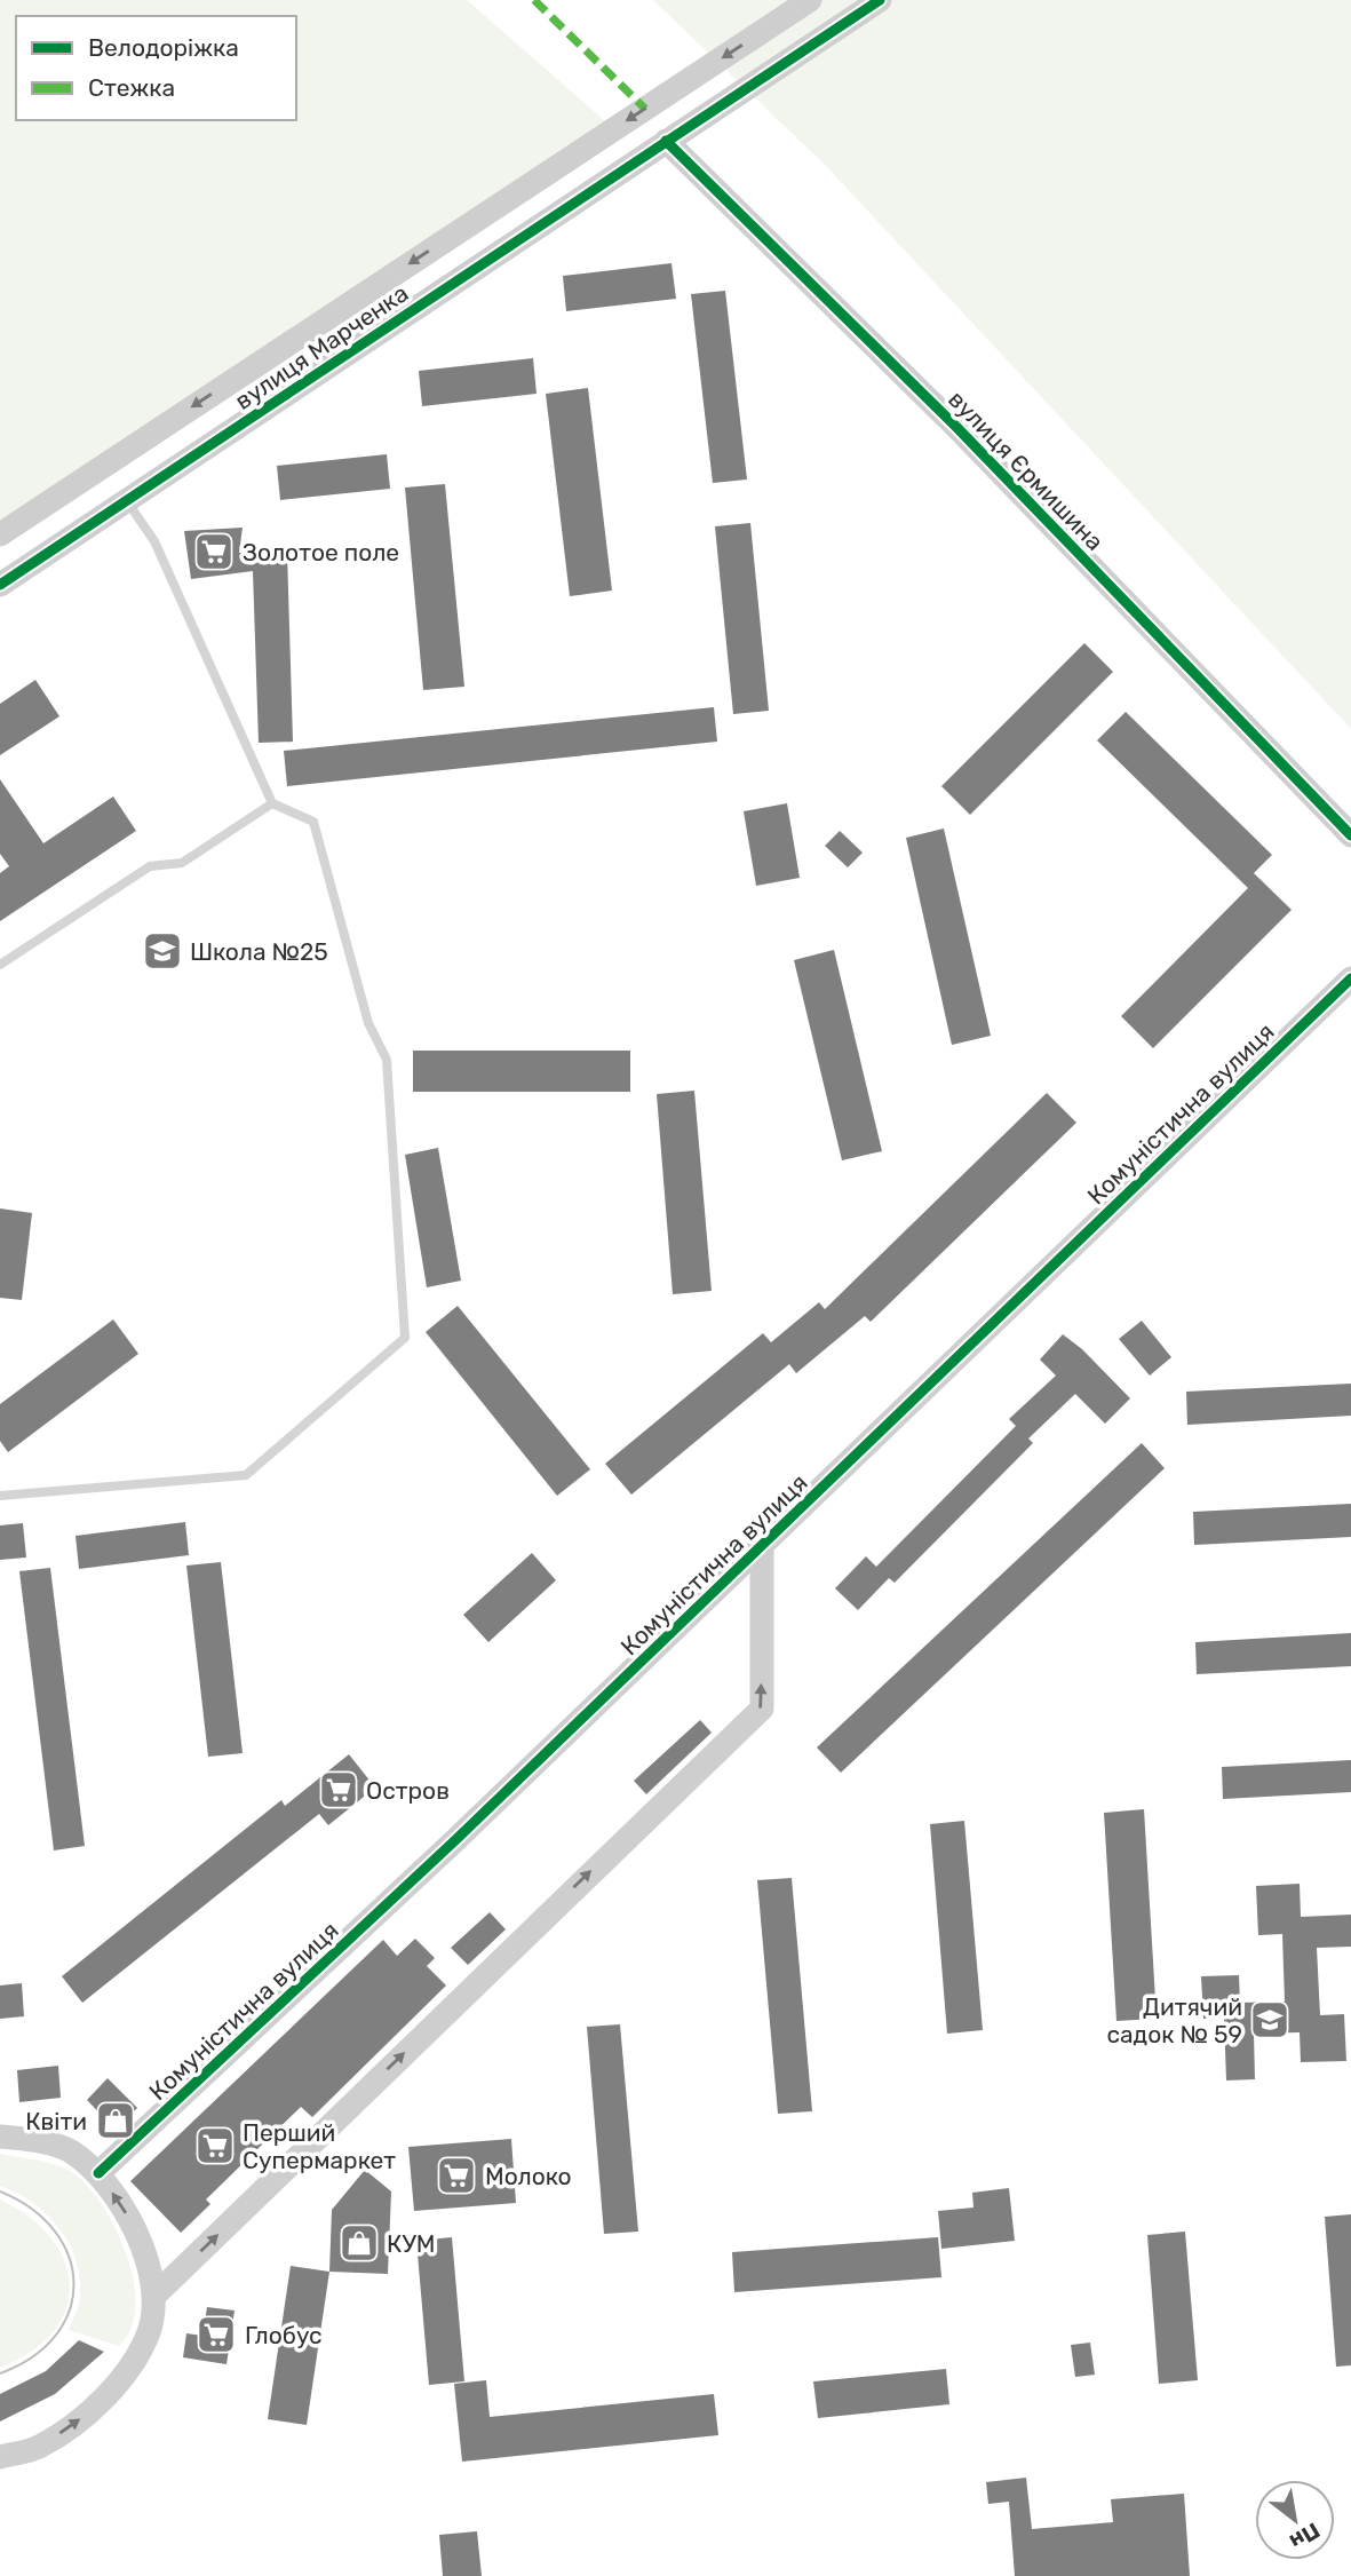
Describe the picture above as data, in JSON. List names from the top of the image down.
{
  "streets": {
    "street": ["вулиця Марченка", "вулиця Єрмишина", "Комуністична вулиця"]
  },
  "crossings": [
    ["вулиця Марченка", "вулиця Єрмишина"]
  ],
  "places": {
    "supermarket": [
      "Золотое поле",
      "Остров",
      "Перший Супермаркет",
      "Молоко",
      "Глобус"
    ],
    "school or university": ["Школа №25", "Дитячий садок № 59"],
    "shop": ["Квіти", "КУМ"]
  },
  "legend": ["Велодоріжка", "Стежка"],
  "north": "bottom right"
}
